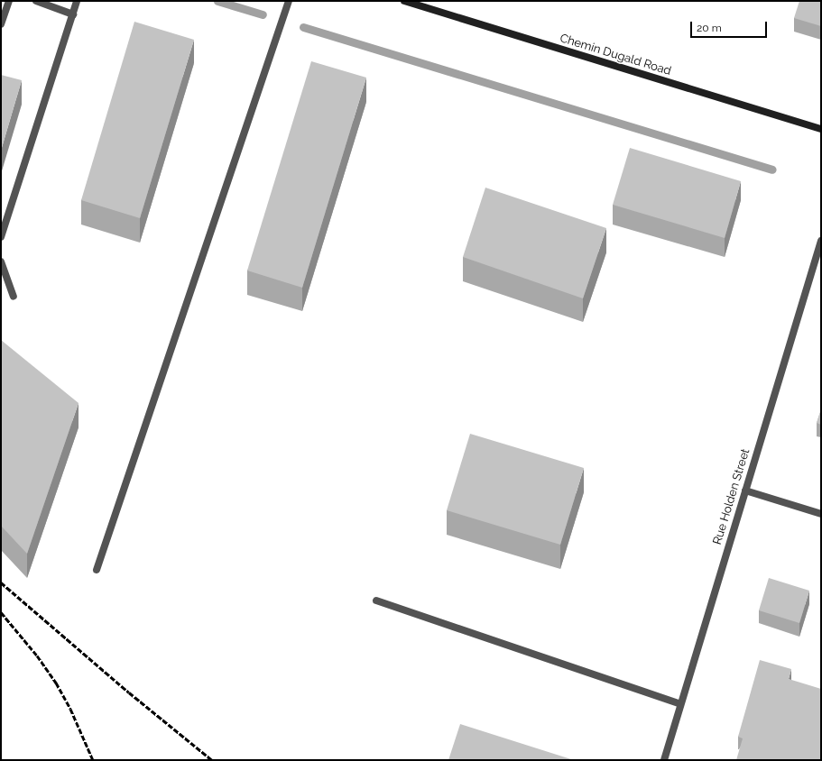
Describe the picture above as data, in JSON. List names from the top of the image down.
{
  "streets": {
    "street": ["Chemin Dugald Road", "Rue Holden Street"]
  },
  "scale_bar": "20 m"
}
